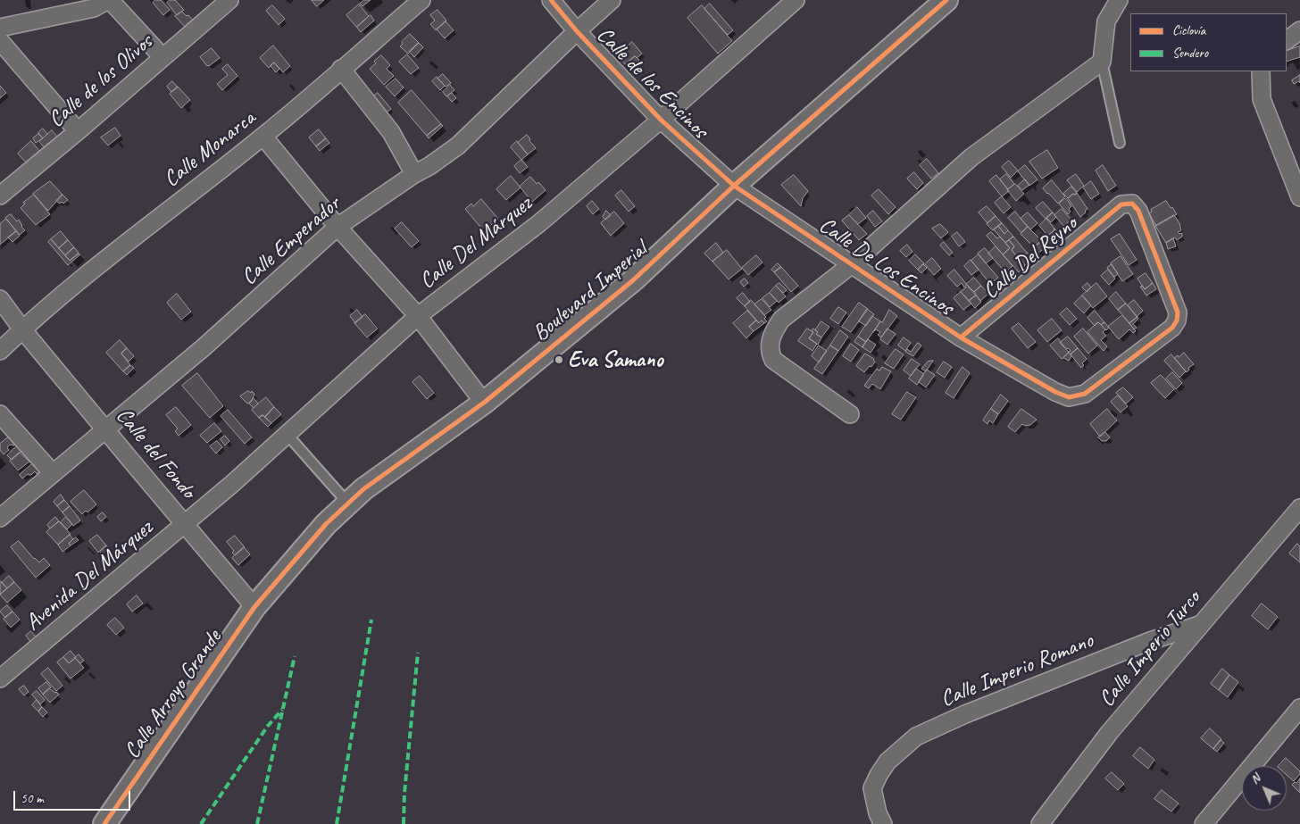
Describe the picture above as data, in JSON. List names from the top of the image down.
{
  "streets": {
    "street": [
      "Calle de los Olivos",
      "Calle de los Encinos",
      "Calle Monarca",
      "Calle Emperador",
      "Calle Del Márquez",
      "Calle Del Reyno",
      "Calle De Los Encinos",
      "Boulevard Imperial",
      "Calle del Fondo",
      "Avenida Del Márquez",
      "Calle Imperio Turco",
      "Calle Imperio Romano",
      "Calle Arroyo Grande"
    ]
  },
  "crossings": [
    ["Calle de los Encinos", "Calle Emperador"],
    ["Calle de los Encinos", "Calle Del Márquez"],
    ["Calle de los Encinos", "Calle De Los Encinos"],
    ["Calle de los Encinos", "Boulevard Imperial"],
    ["Calle Monarca", "Calle del Fondo"],
    ["Calle Emperador", "Calle del Fondo"],
    ["Calle Del Márquez", "Calle del Fondo"],
    ["Calle Del Márquez", "Avenida Del Márquez"],
    ["Calle Del Reyno", "Calle De Los Encinos"],
    ["Calle De Los Encinos", "Boulevard Imperial"],
    ["Boulevard Imperial", "Calle del Fondo"],
    ["Boulevard Imperial", "Calle Arroyo Grande"],
    ["Calle del Fondo", "Avenida Del Márquez"],
    ["Calle del Fondo", "Calle Arroyo Grande"],
    ["Calle Imperio Turco", "Calle Imperio Romano"]
  ],
  "places": ["Eva Samano"],
  "legend": ["Ciclovía", "Sendero"],
  "scale_bar": "50 m",
  "north": "top left"
}
